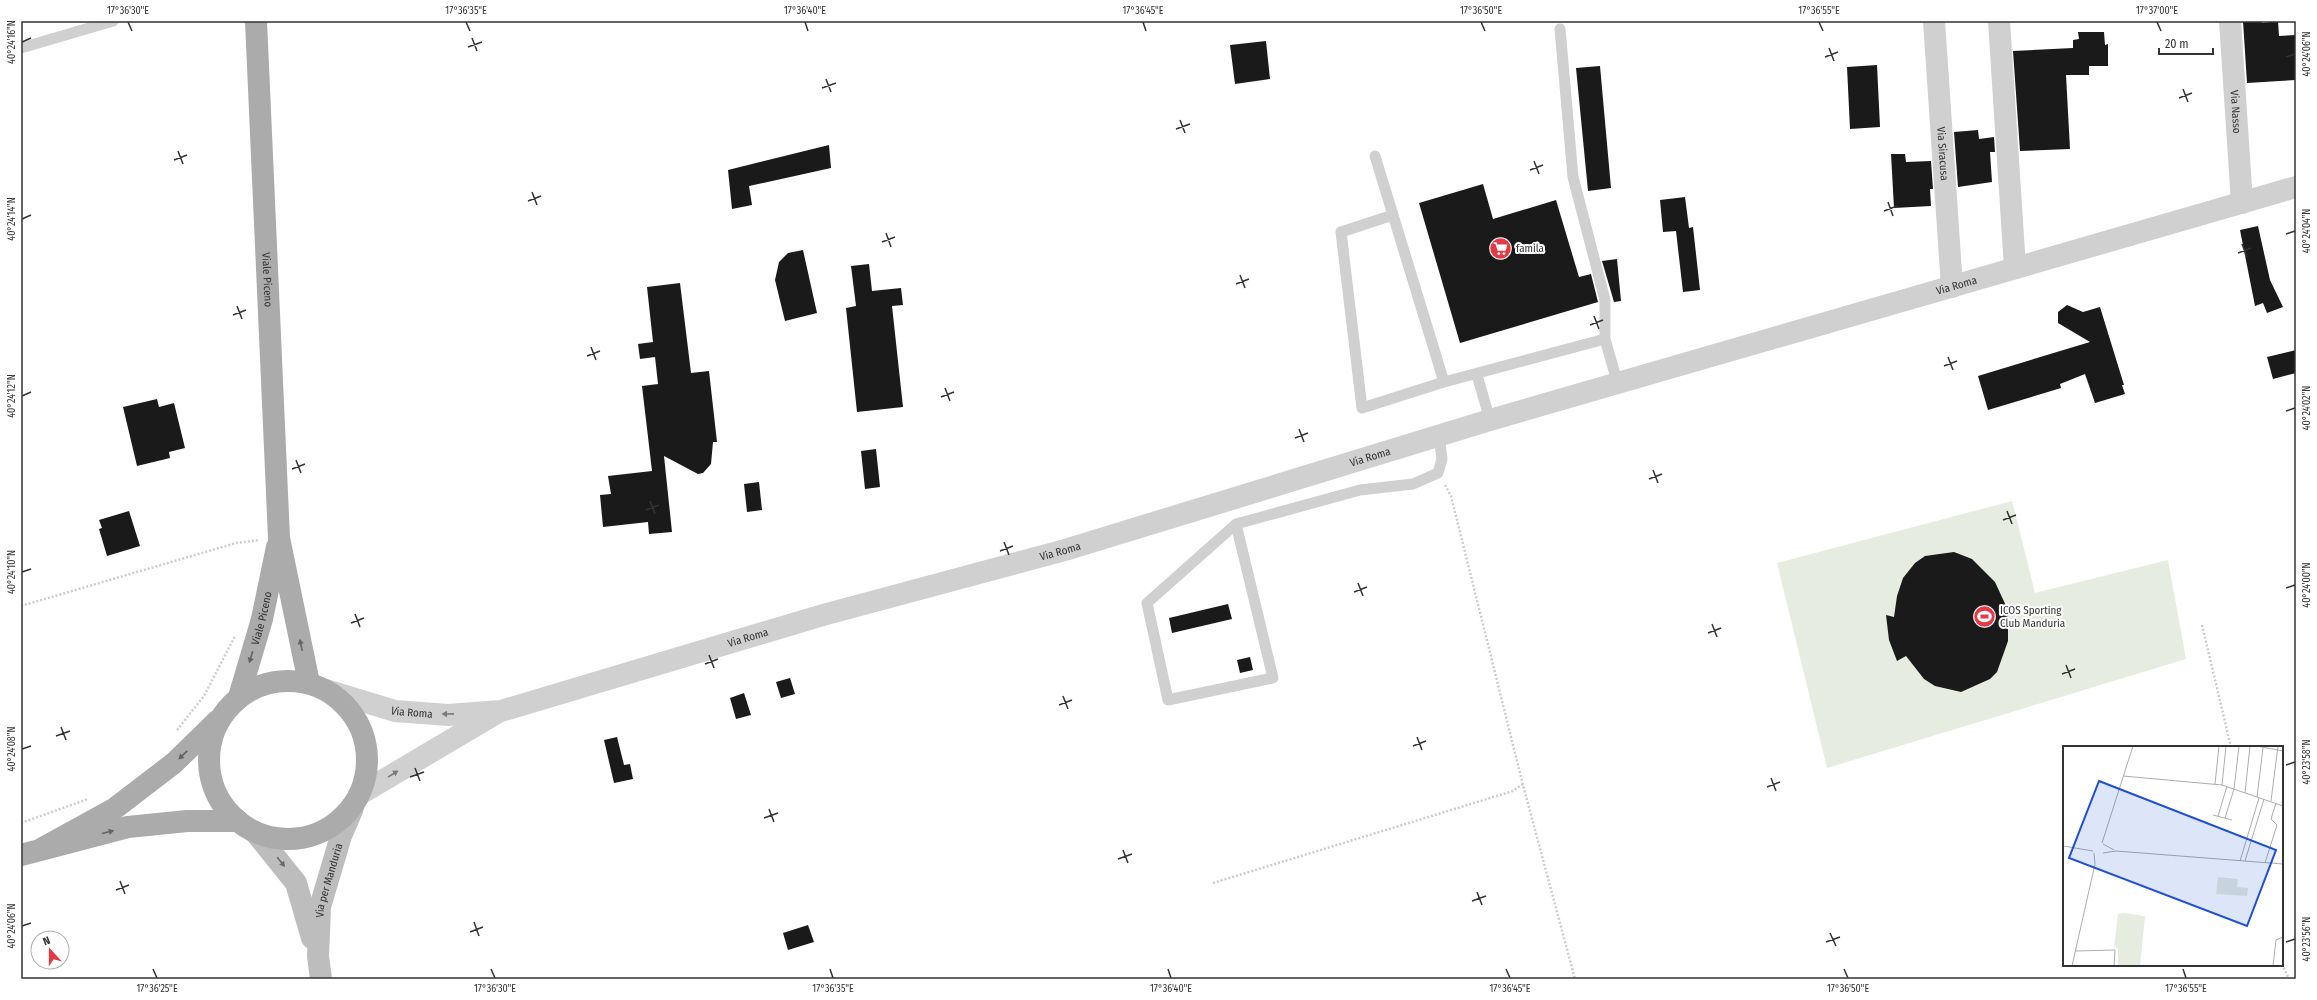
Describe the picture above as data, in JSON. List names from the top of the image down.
{
  "streets": {
    "main road": ["Viale Piceno", "Via per Manduria"],
    "street": ["Via Nasso", "Via Siracusa", "Via Roma"]
  },
  "crossings": [
    ["Via Nasso", "Via Roma"],
    ["Via Siracusa", "Via Roma"],
    ["Viale Piceno", "Via Roma"],
    ["Via Roma", "Via per Manduria"]
  ],
  "one_way": ["Via per Manduria"],
  "places": {
    "supermarket": ["famila"],
    "sports": ["ICOS Sporting Club Manduria"]
  },
  "scale_bar": "20 m",
  "north": "top",
  "coordinates": [
    "17°36'30\"E",
    "17°36'35\"E",
    "17°36'40\"E",
    "17°36'45\"E",
    "17°36'50\"E",
    "17°36'55\"E",
    "17°37'00\"E",
    "40°24'16\"N",
    "40°24'06\"N",
    "40°24'14\"N",
    "40°24'04\"N",
    "40°24'12\"N",
    "40°24'02\"N",
    "40°24'10\"N",
    "40°24'00\"N",
    "40°24'08\"N",
    "40°23'58\"N",
    "40°23'56\"N",
    "17°36'25\"E"
  ]
}
